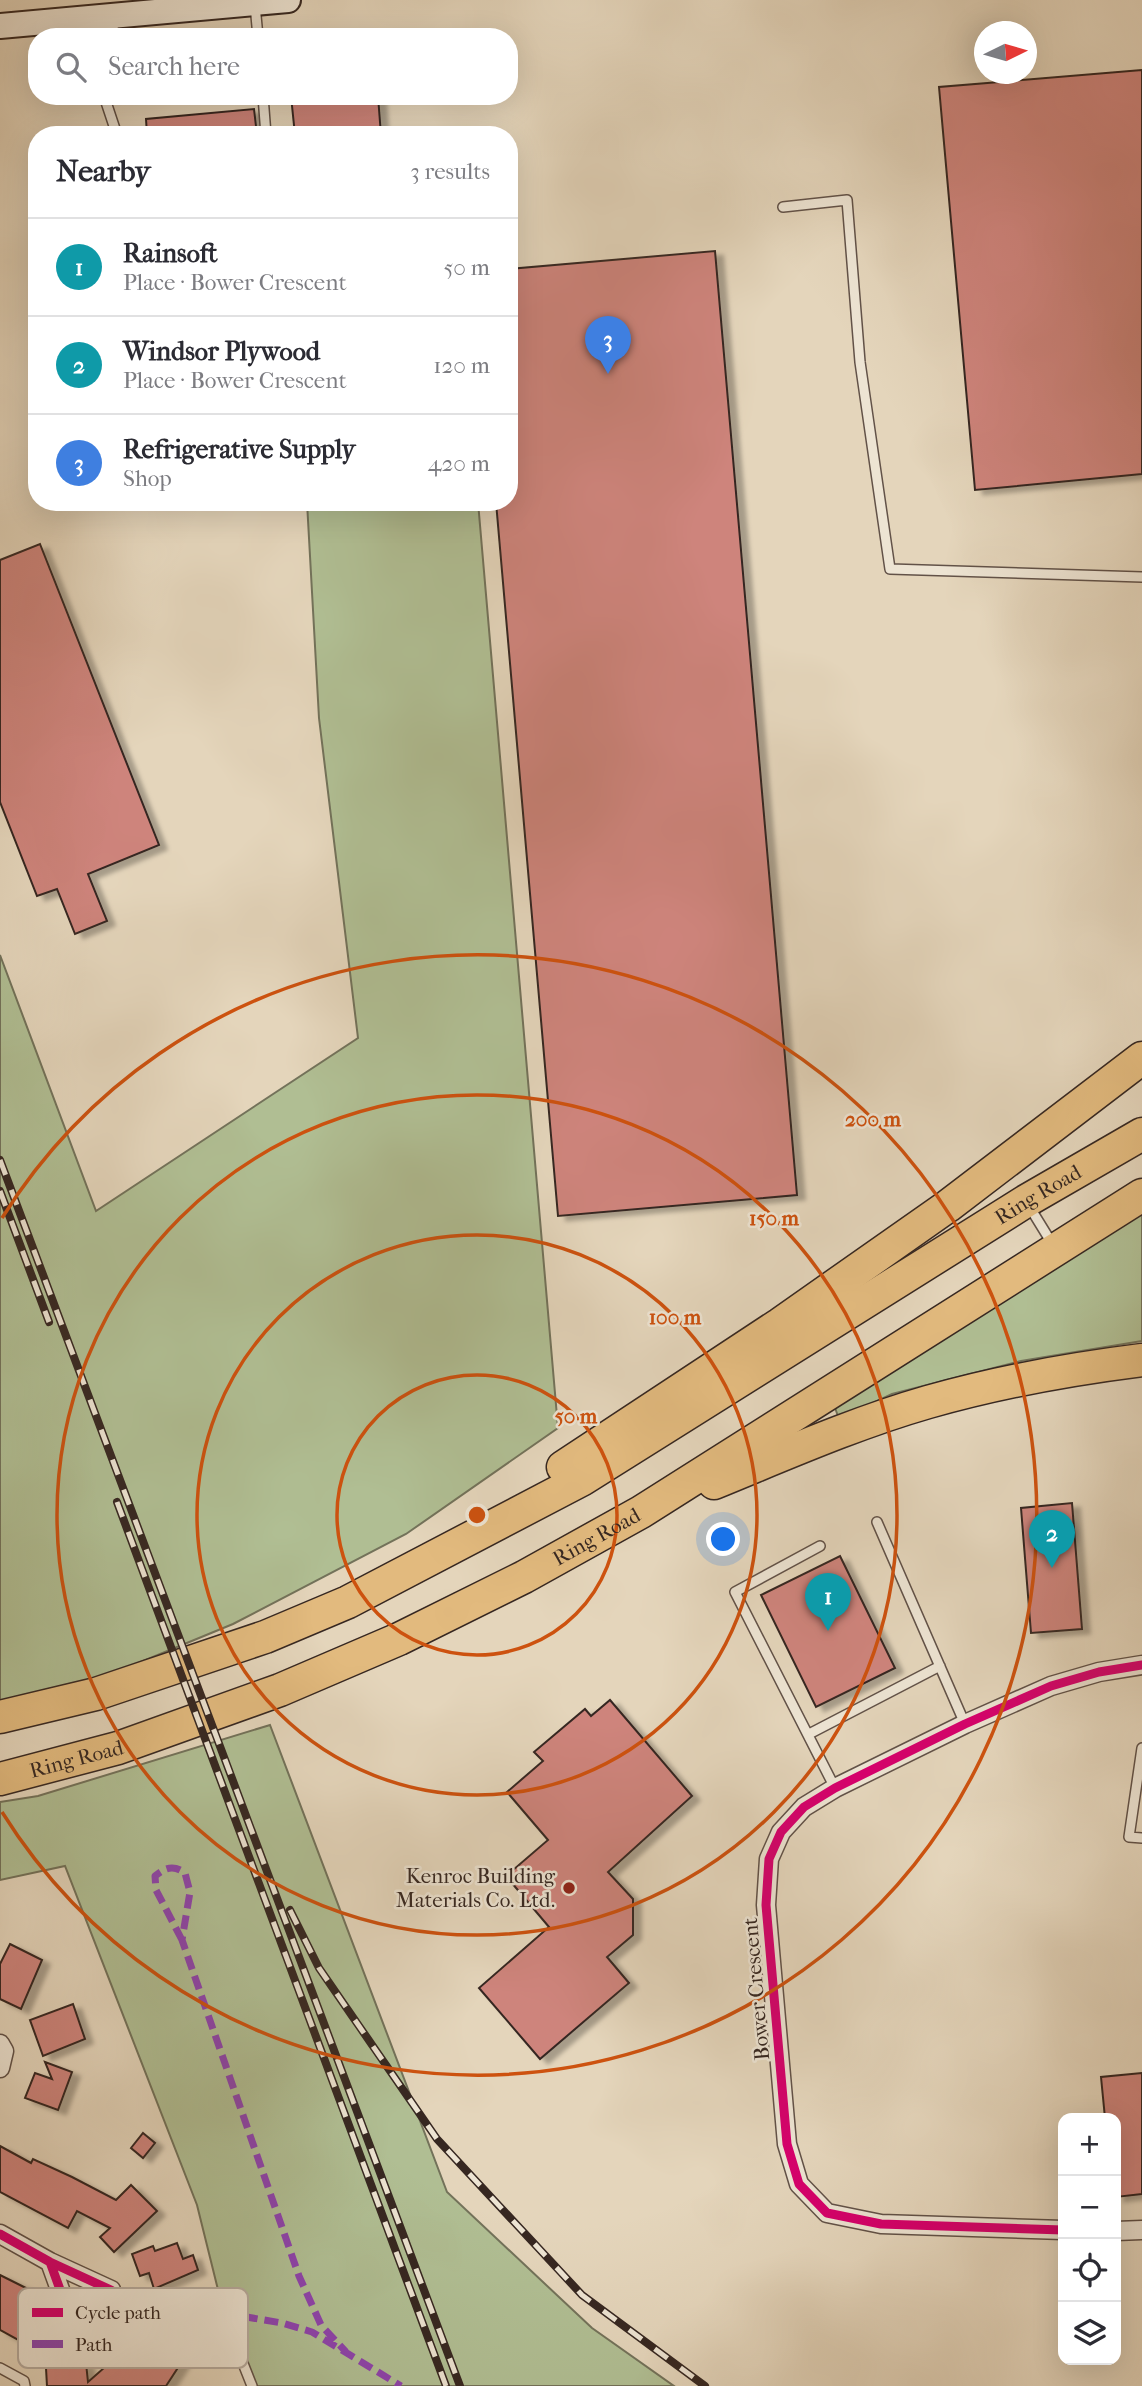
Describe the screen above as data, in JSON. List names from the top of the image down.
{
  "streets": {
    "highway": ["Ring Road"],
    "street": ["Bower Crescent"]
  },
  "places": ["Kenroc Building Materials Co. Ltd."],
  "legend": ["Cycle path", "Path"],
  "north": "right",
  "page": {
    "search": "Search here",
    "heading": ["Nearby", "3 results"],
    "list": [
      {
        "mark": "1",
        "name": "Rainsoft",
        "note": "Place · Bower Crescent",
        "value": "50 m"
      },
      {
        "mark": "2",
        "name": "Windsor Plywood",
        "note": "Place · Bower Crescent",
        "value": "120 m"
      },
      {
        "mark": "3",
        "name": "Refrigerative Supply",
        "note": "Shop",
        "value": "420 m"
      }
    ],
    "pins": ["3", "2", "1"],
    "map_buttons": ["+", "−"]
  },
  "rings": [
    "200 m",
    "150 m",
    "100 m",
    "50 m"
  ]
}
